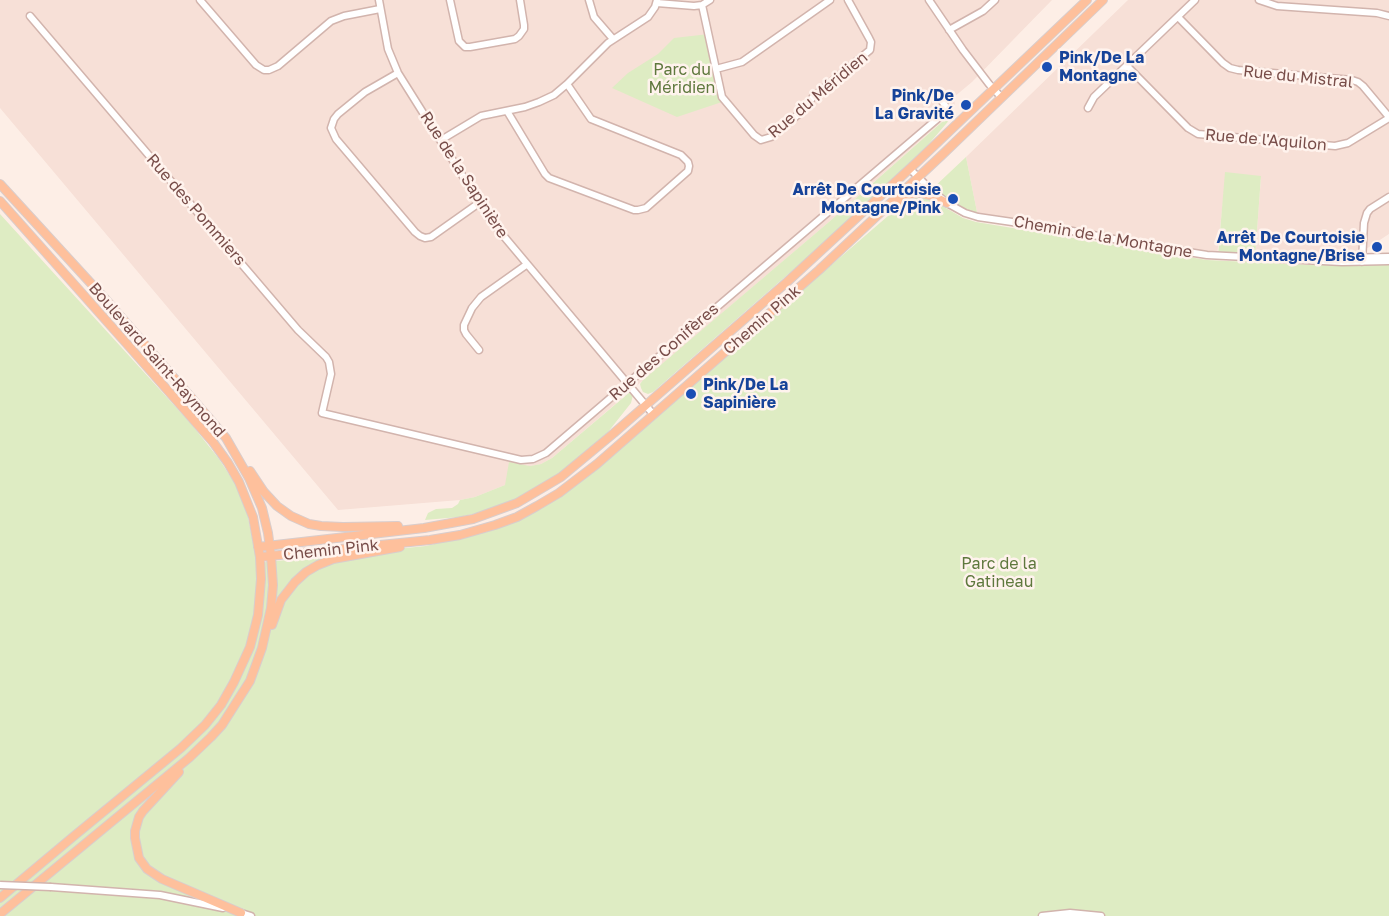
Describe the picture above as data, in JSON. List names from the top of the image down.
{
  "streets": {
    "main road": ["Chemin Pink", "Boulevard Saint-Raymond"],
    "street": [
      "Rue du Mistral",
      "Rue du Méridien",
      "Rue de l'Aquilon",
      "Rue de la Sapinière",
      "Rue des Pommiers",
      "Chemin de la Montagne",
      "Rue des Conifères"
    ]
  },
  "crossings": [
    ["Rue du Mistral", "Rue de l'Aquilon"],
    ["Rue de la Sapinière", "Chemin Pink"],
    ["Rue de la Sapinière", "Rue des Conifères"],
    ["Rue des Pommiers", "Rue des Conifères"],
    ["Chemin de la Montagne", "Chemin Pink"],
    ["Chemin Pink", "Boulevard Saint-Raymond"]
  ],
  "parks": ["Parc du Méridien", "Parc de la Gatineau"],
  "places": [
    "Pink/De La Montagne",
    "Pink/De La Gravité",
    "Arrêt De Courtoisie Montagne/Pink",
    "Arrêt De Courtoisie Montagne/Brise",
    "Pink/De La Sapinière"
  ]
}
